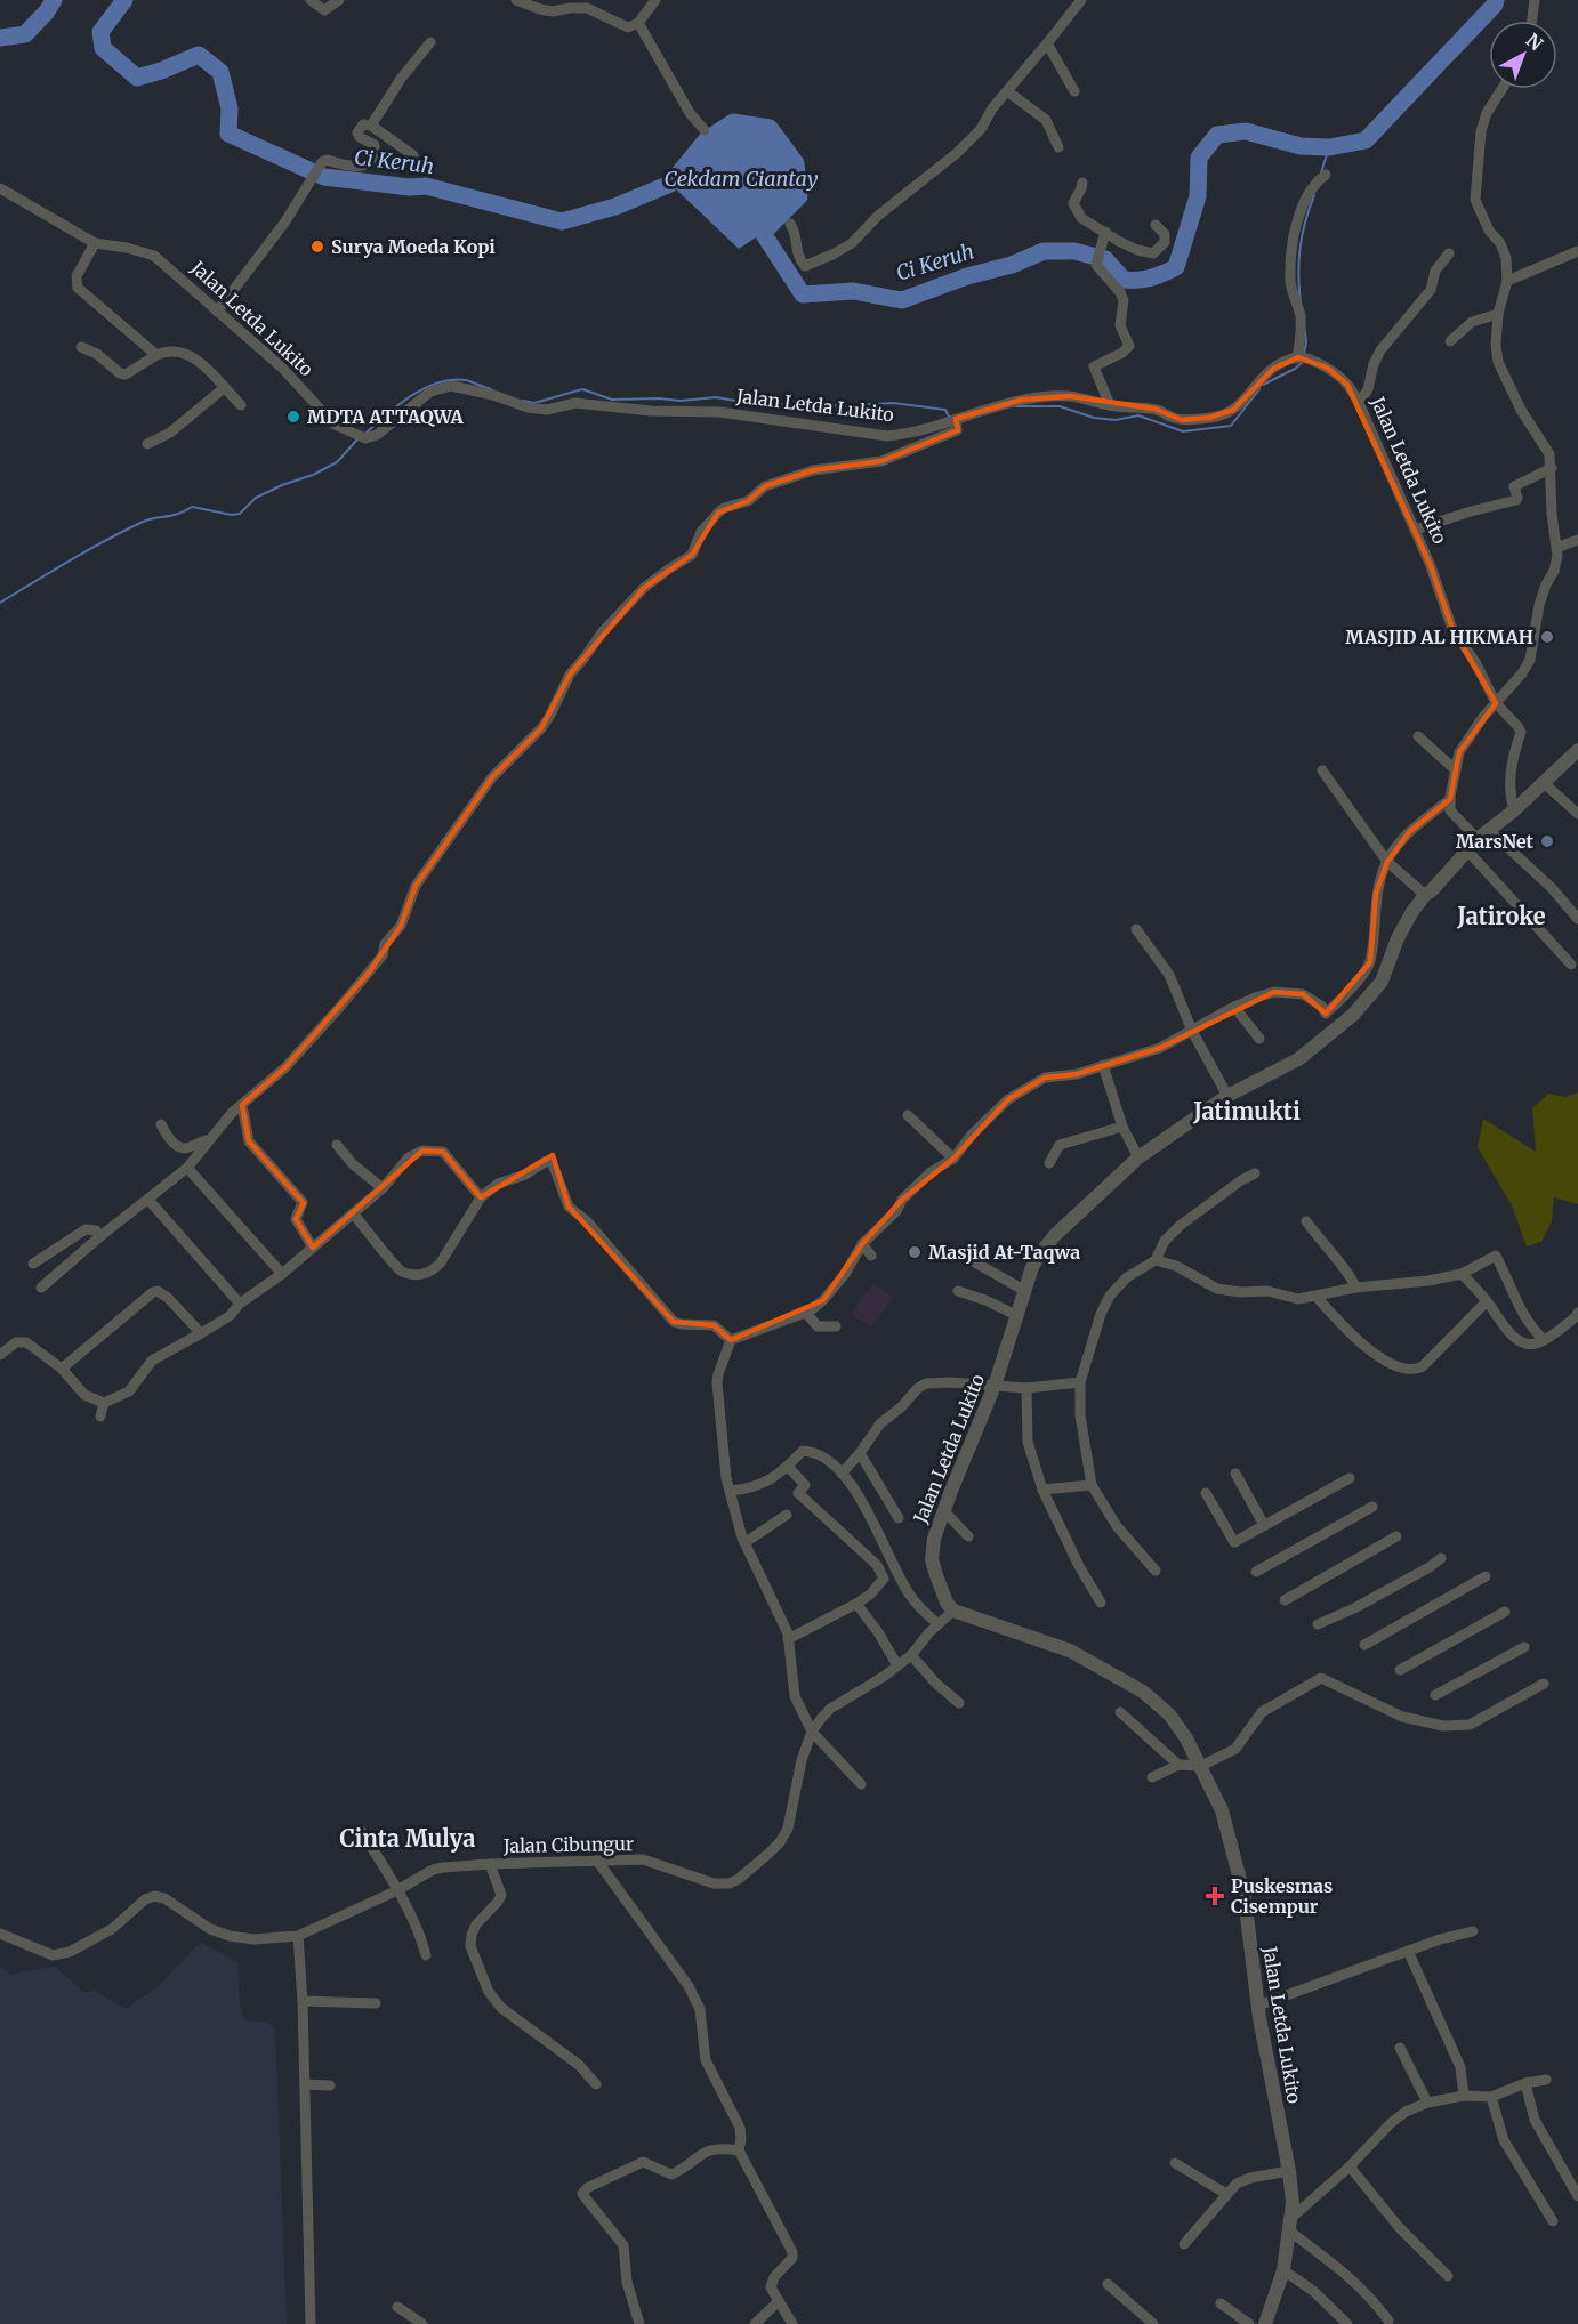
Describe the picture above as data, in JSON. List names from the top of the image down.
{
  "streets": {
    "street": ["Jalan Letda Lukito", "Jalan Cibungur"]
  },
  "crossings": [
    ["Jalan Letda Lukito", "Jalan Cibungur"]
  ],
  "districts": ["Jatiroke", "Jatimukti", "Cinta Mulya"],
  "water": ["Ci Keruh", "Cekdam Ciantay"],
  "places": {
    "other": [
      "Surya Moeda Kopi",
      "MDTA ATTAQWA",
      "MASJID AL HIKMAH",
      "MarsNet",
      "Masjid At-Taqwa"
    ],
    "health": ["Puskesmas Cisempur"]
  },
  "north": "top right"
}
